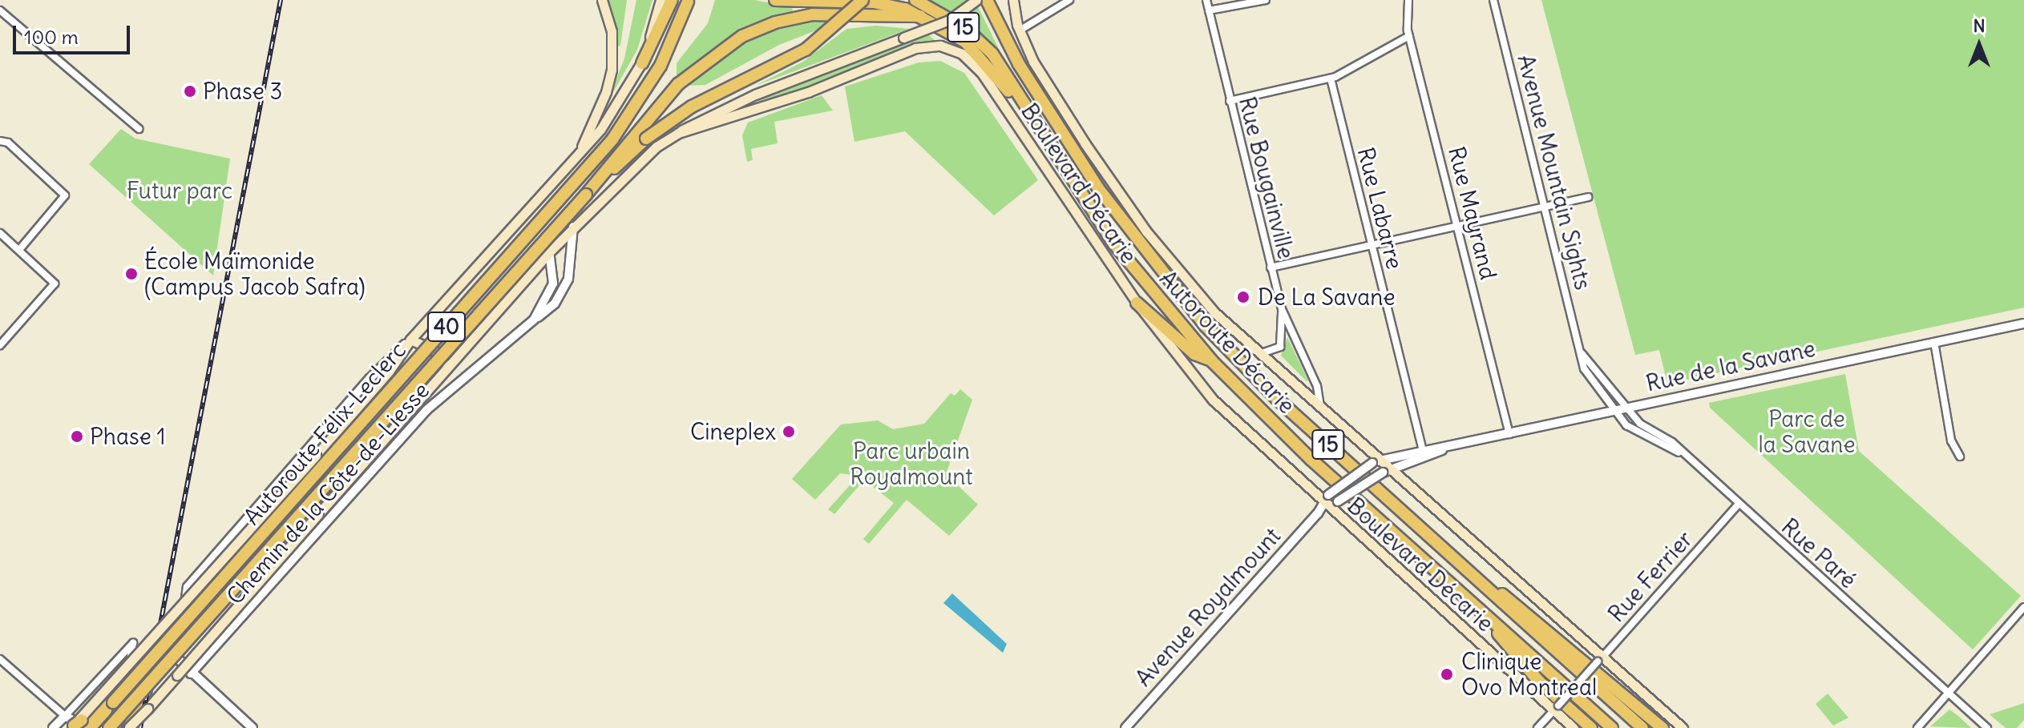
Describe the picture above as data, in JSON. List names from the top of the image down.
{
  "streets": {
    "highway": [
      "15",
      "40",
      "Autoroute Décarie",
      "Autoroute Félix-Leclerc"
    ],
    "main road": ["Boulevard Décarie", "Chemin de la Côte-de-Liesse"],
    "street": [
      "Avenue Mountain Sights",
      "Rue Bougainville",
      "Rue Labarre",
      "Rue Mayrand",
      "Rue de la Savane",
      "Rue Paré",
      "Rue Ferrier",
      "Avenue Royalmount"
    ]
  },
  "crossings": [
    ["Avenue Mountain Sights", "Rue de la Savane"],
    ["Avenue Mountain Sights", "Rue Paré"],
    ["Rue Bougainville", "Boulevard Décarie"],
    ["Boulevard Décarie", "Rue de la Savane"],
    ["Boulevard Décarie", "Chemin de la Côte-de-Liesse"],
    ["Boulevard Décarie", "Rue Ferrier"],
    ["Boulevard Décarie", "Avenue Royalmount"],
    ["Rue Labarre", "Rue de la Savane"],
    ["Rue Mayrand", "Rue de la Savane"],
    ["40", "Autoroute Félix-Leclerc"],
    ["Rue de la Savane", "Avenue Royalmount"],
    ["Rue Paré", "Rue Ferrier"]
  ],
  "parks": ["Futur parc", "Parc de la Savane", "Parc urbain Royalmount"],
  "places": [
    "Phase 3",
    "École Maïmonide (Campus Jacob Safra)",
    "De La Savane",
    "Cineplex",
    "Phase 1",
    "Clinique Ovo Montreal"
  ],
  "scale_bar": "100 m",
  "north": "top"
}
